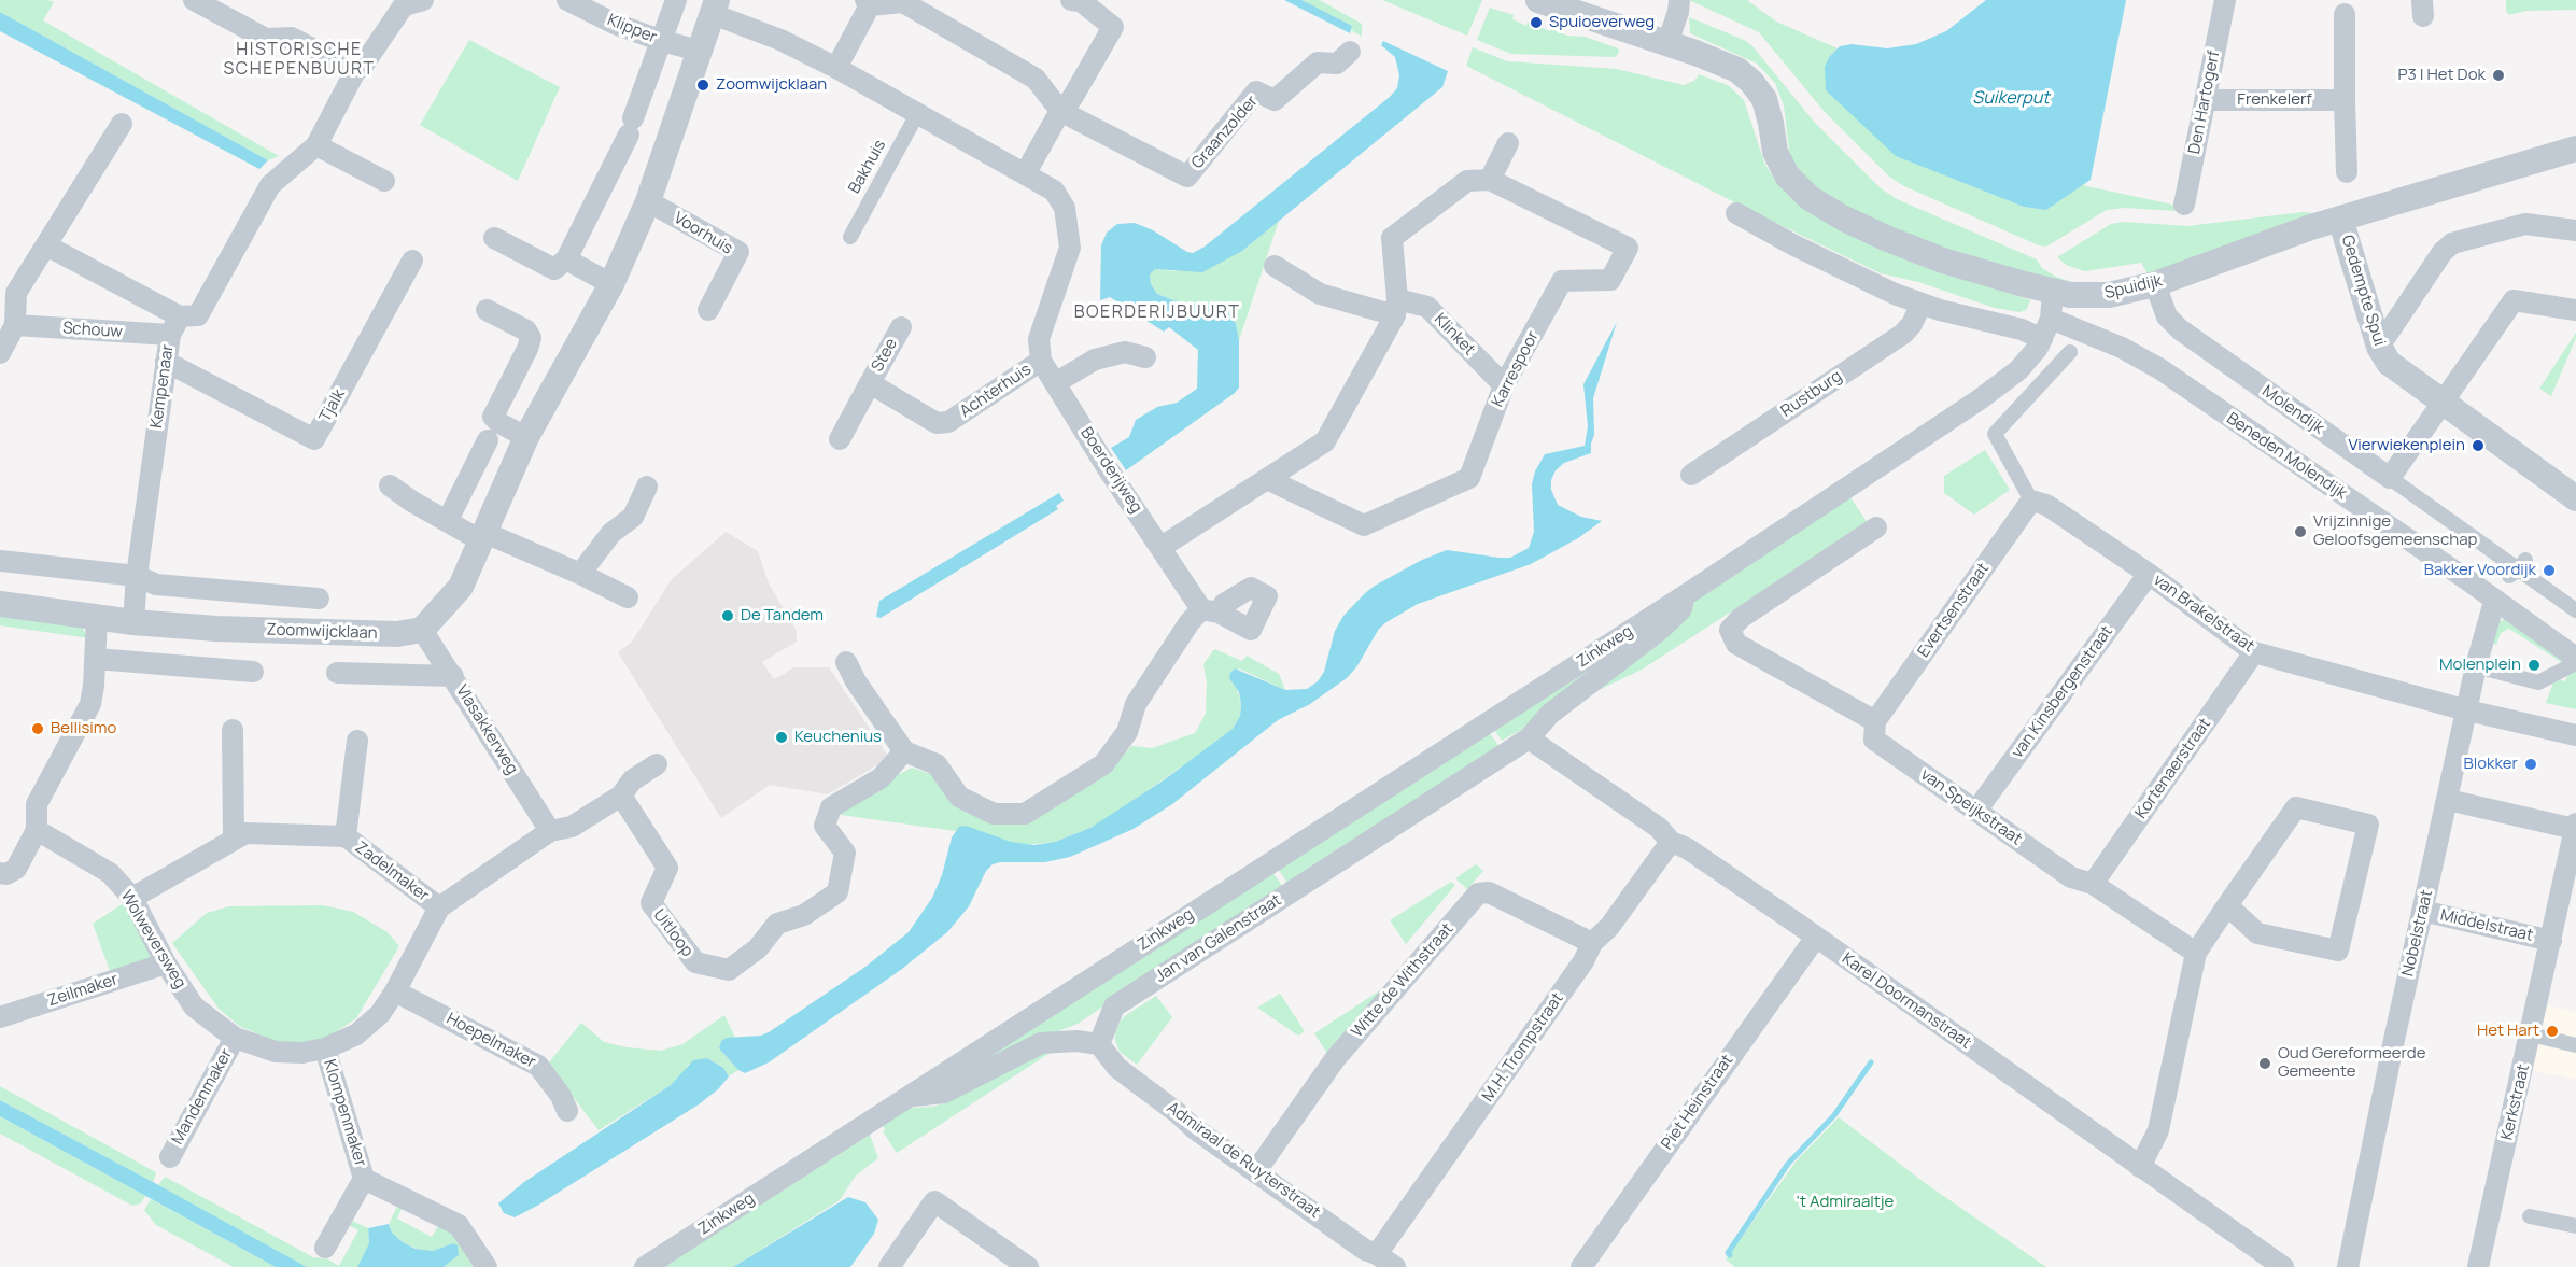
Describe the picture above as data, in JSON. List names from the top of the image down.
{
  "streets": {
    "street": [
      "Klipper",
      "Frenkelerf",
      "Den Hartogerf",
      "Graanzolder",
      "Bakhuis",
      "Voorhuis",
      "Spuidijk",
      "Gedempte Spui",
      "Schouw",
      "Klinket",
      "Stee",
      "Karrespoor",
      "Kempenaar",
      "Achterhuis",
      "Rustburg",
      "Tjalk",
      "Molendijk",
      "Beneden Molendijk",
      "Boerderijweg",
      "Evertsenstraat",
      "van Brakelstraat",
      "Zoomwijcklaan",
      "Zinkweg",
      "van Kinsbergenstraat",
      "Vlasakkerweg",
      "Kortenaerstraat",
      "van Speijkstraat",
      "Zadelmaker",
      "Middelstraat",
      "Uitloop",
      "Nobelstraat",
      "Jan van Galenstraat",
      "Wolweversweg",
      "Witte de Withstraat",
      "Zeilmaker",
      "Karel Doormanstraat",
      "Hoepelmaker",
      "M.H. Trompstraat",
      "Mandenmaker",
      "Piet Heinstraat",
      "Kerkstraat",
      "Klompenmaker",
      "Admiraal de Ruyterstraat"
    ]
  },
  "crossings": [
    ["Frenkelerf", "Den Hartogerf"],
    ["Spuidijk", "Gedempte Spui"],
    ["Spuidijk", "Molendijk"],
    ["Schouw", "Kempenaar"],
    ["Klinket", "Karrespoor"],
    ["Stee", "Achterhuis"],
    ["Kempenaar", "Tjalk"],
    ["Kempenaar", "Zoomwijcklaan"],
    ["Achterhuis", "Boerderijweg"],
    ["Beneden Molendijk", "Nobelstraat"],
    ["Boerderijweg", "Uitloop"],
    ["Evertsenstraat", "van Brakelstraat"],
    ["Evertsenstraat", "van Speijkstraat"],
    ["van Brakelstraat", "van Kinsbergenstraat"],
    ["van Brakelstraat", "Kortenaerstraat"],
    ["van Brakelstraat", "Nobelstraat"],
    ["Zoomwijcklaan", "Vlasakkerweg"],
    ["Zinkweg", "Jan van Galenstraat"],
    ["Zinkweg", "Karel Doormanstraat"],
    ["van Kinsbergenstraat", "van Speijkstraat"],
    ["Vlasakkerweg", "Wolweversweg"],
    ["Kortenaerstraat", "van Speijkstraat"],
    ["Zadelmaker", "Wolweversweg"],
    ["Middelstraat", "Nobelstraat"],
    ["Middelstraat", "Kerkstraat"],
    ["Uitloop", "Wolweversweg"],
    ["Jan van Galenstraat", "Karel Doormanstraat"],
    ["Jan van Galenstraat", "Admiraal de Ruyterstraat"],
    ["Wolweversweg", "Zeilmaker"],
    ["Wolweversweg", "Hoepelmaker"],
    ["Wolweversweg", "Mandenmaker"],
    ["Wolweversweg", "Klompenmaker"],
    ["Witte de Withstraat", "M.H. Trompstraat"],
    ["Witte de Withstraat", "Admiraal de Ruyterstraat"],
    ["Karel Doormanstraat", "M.H. Trompstraat"],
    ["Karel Doormanstraat", "Piet Heinstraat"],
    ["M.H. Trompstraat", "Admiraal de Ruyterstraat"]
  ],
  "districts": ["HISTORISCHE SCHEPENBUURT", "BOERDERIJBUURT"],
  "water": ["Suikerput"],
  "parks": ["'t Admiraaltje"],
  "places": [
    "Spuioeverweg",
    "P3 | Het Dok",
    "Zoomwijcklaan",
    "Vierwiekenplein",
    "Vrijzinnige Geloofsgemeenschap",
    "Bakker Voordijk",
    "De Tandem",
    "Molenplein",
    "Bellisimo",
    "Keuchenius",
    "Blokker",
    "Het Hart",
    "Oud Gereformeerde Gemeente"
  ]
}
